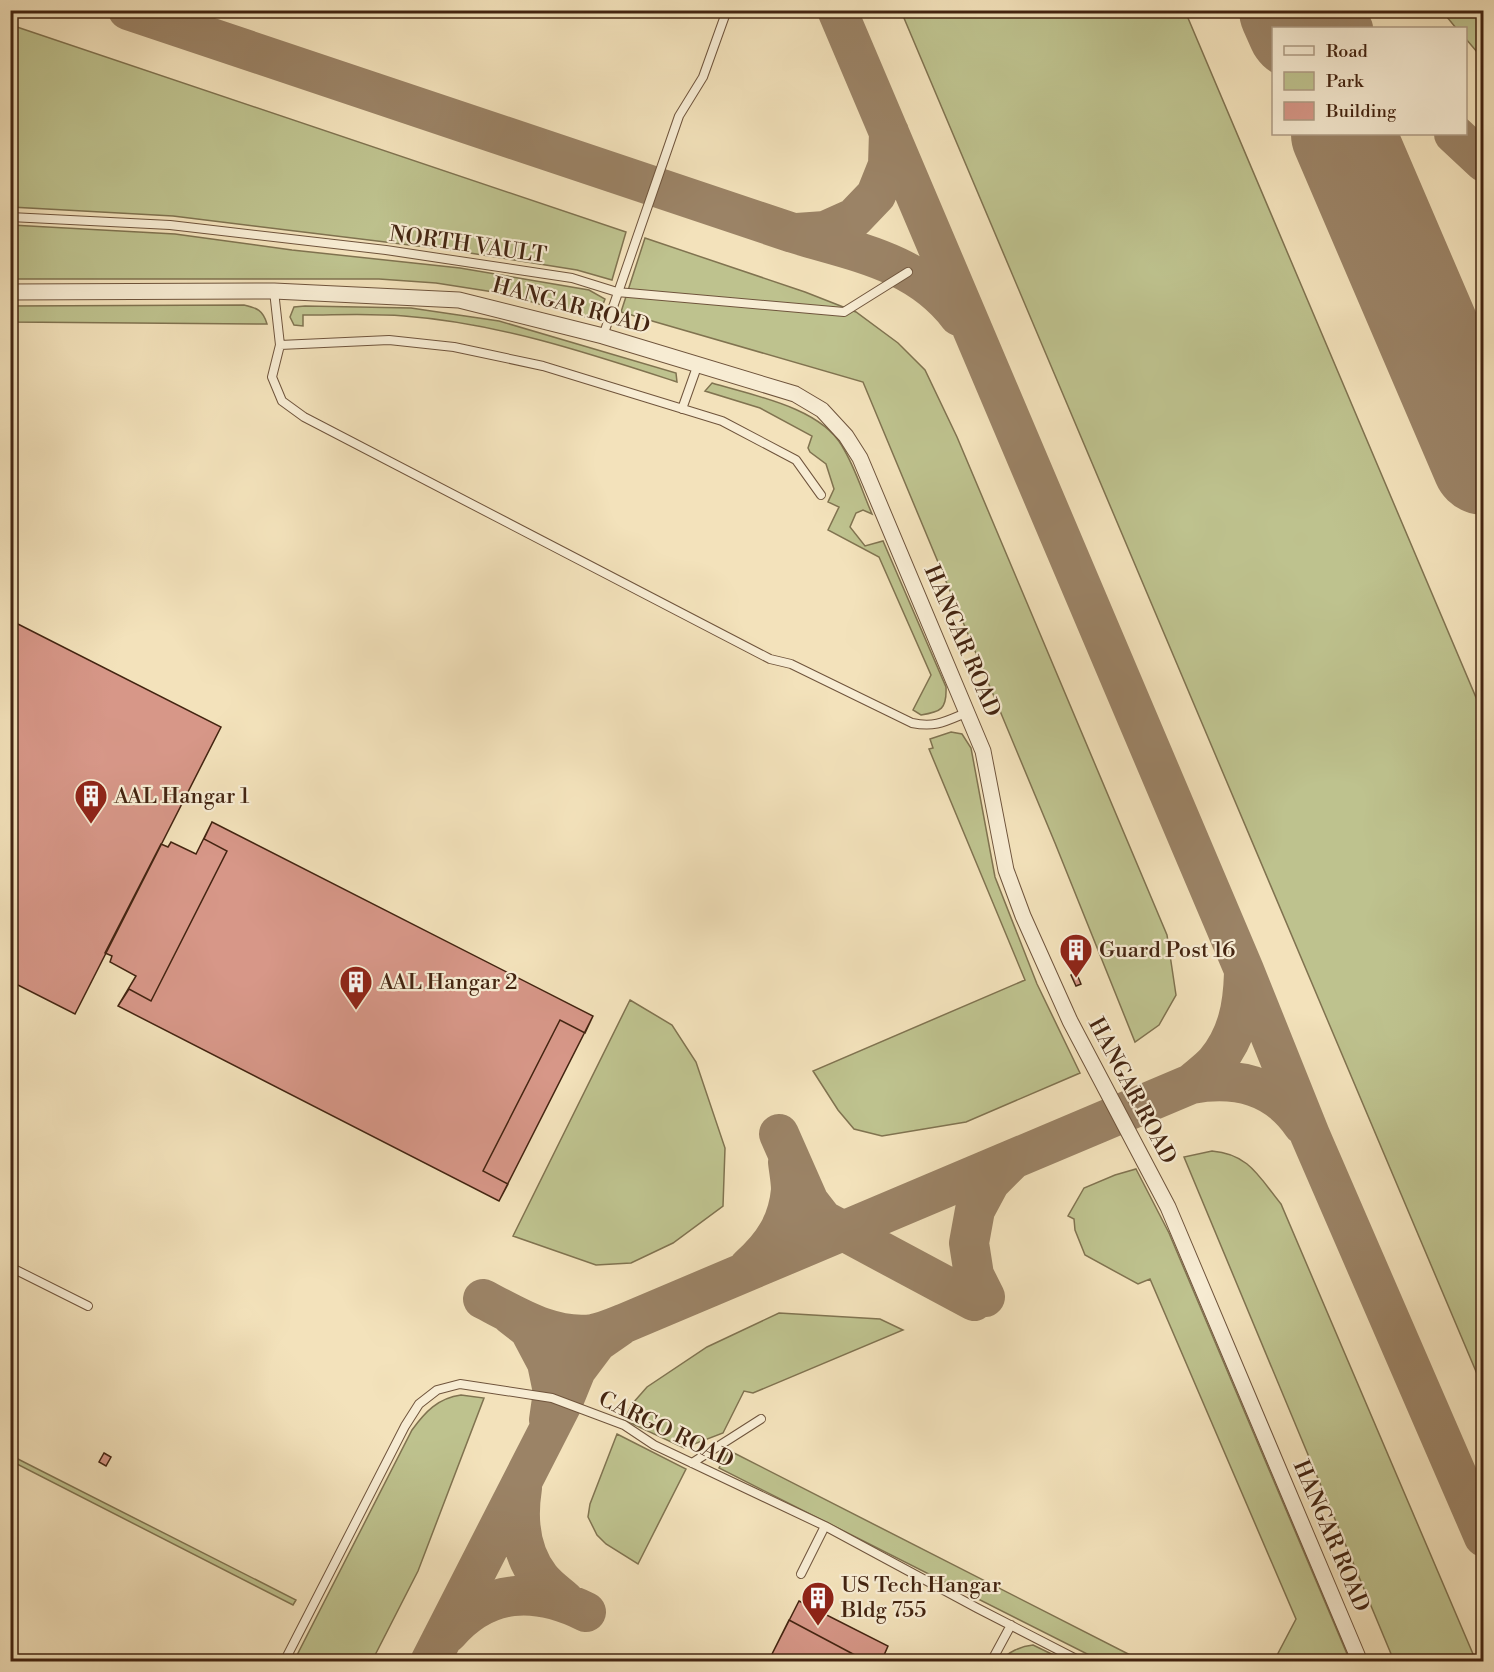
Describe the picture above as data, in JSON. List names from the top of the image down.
{
  "streets": {
    "street": ["HANGAR ROAD"],
    "lane": ["NORTH VAULT", "CARGO ROAD"]
  },
  "places": {
    "building": [
      "AAL Hangar 1",
      "Guard Post 16",
      "AAL Hangar 2",
      "US Tech Hangar Bldg 755"
    ]
  },
  "legend": ["Road", "Park", "Building"]
}
